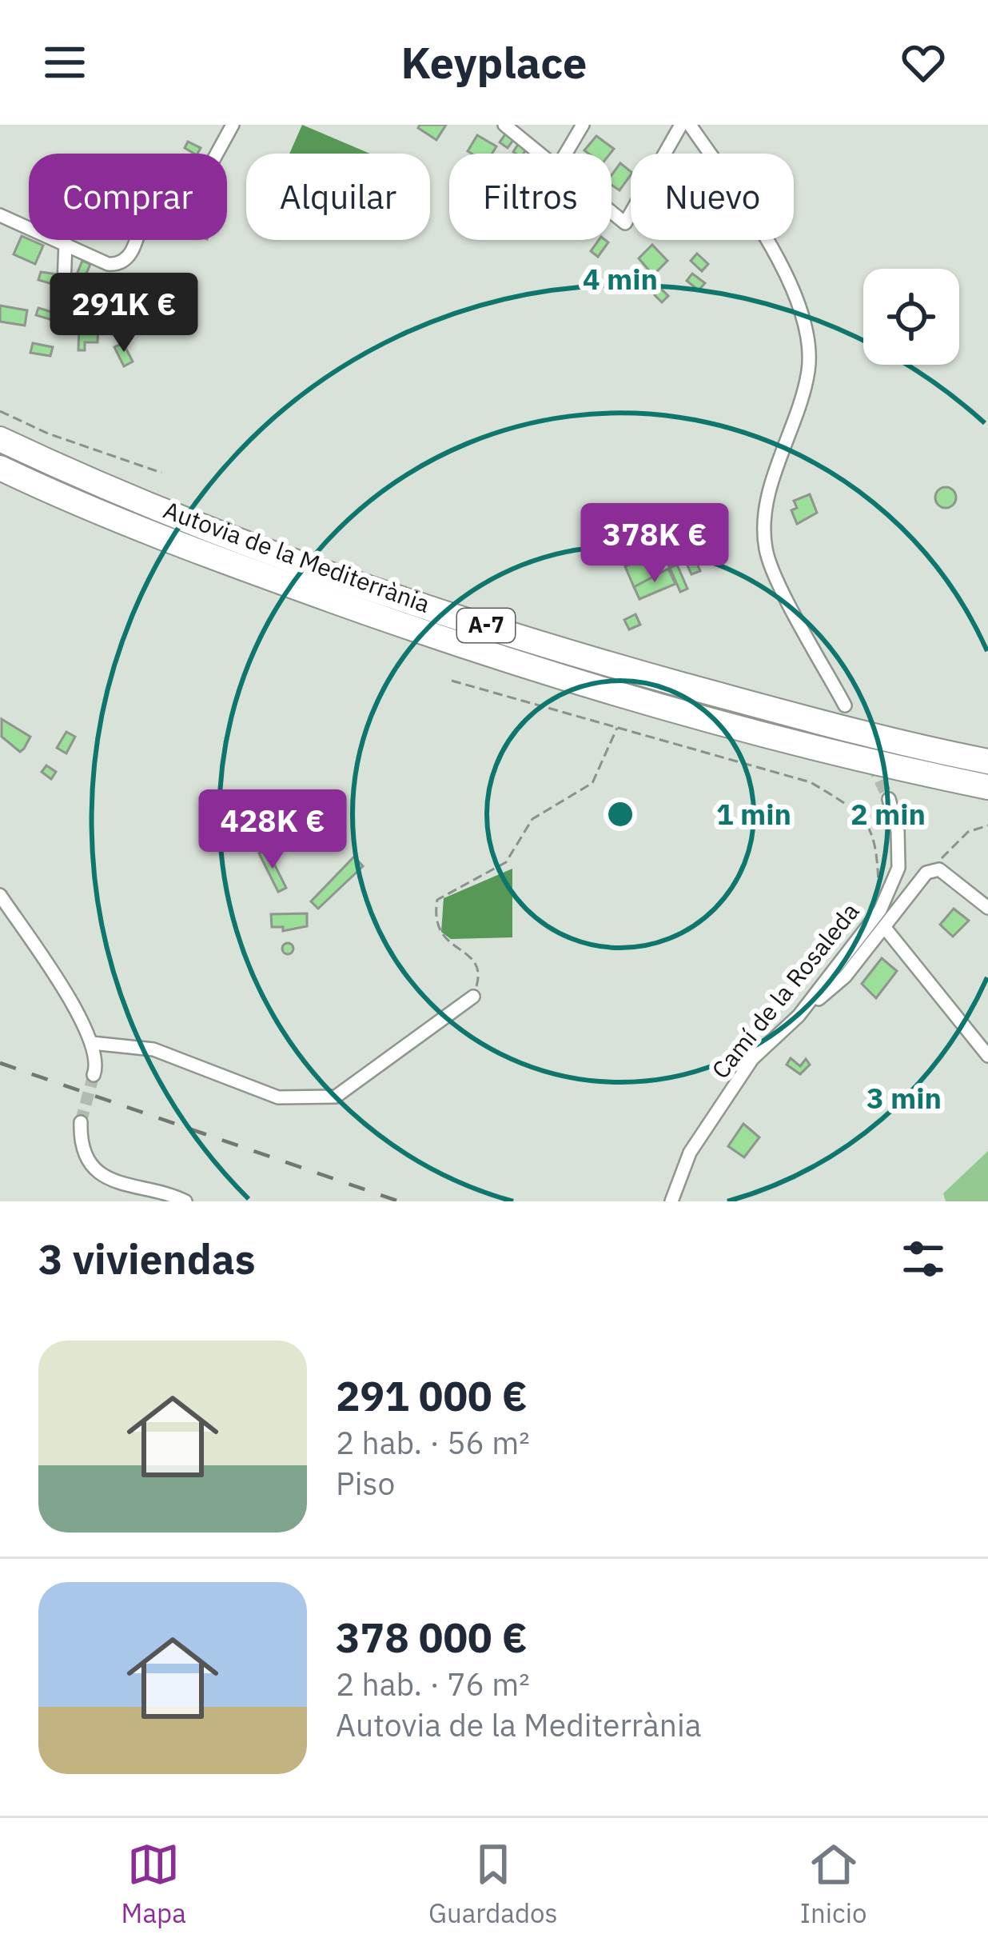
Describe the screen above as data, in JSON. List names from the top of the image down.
{
  "streets": {
    "highway": ["Autovia de la Mediterrània", "A-7"],
    "street": ["Camí de la Rosaleda"]
  },
  "page": {
    "header": "Keyplace",
    "chip": [
      "Comprar",
      "Alquilar",
      "Filtros",
      "Nuevo"
    ],
    "price": ["291K €", "378K €", "428K €"],
    "heading": "3 viviendas",
    "list": [
      {
        "name": "291 000 €",
        "note": "2 hab. · 56 m² · Piso"
      },
      {
        "name": "378 000 €",
        "note": "2 hab. · 76 m² · Autovia de la Mediterrània"
      }
    ],
    "tabs": ["Mapa", "Guardados", "Inicio"]
  },
  "rings": [
    "4 min",
    "1 min",
    "2 min",
    "3 min"
  ]
}
